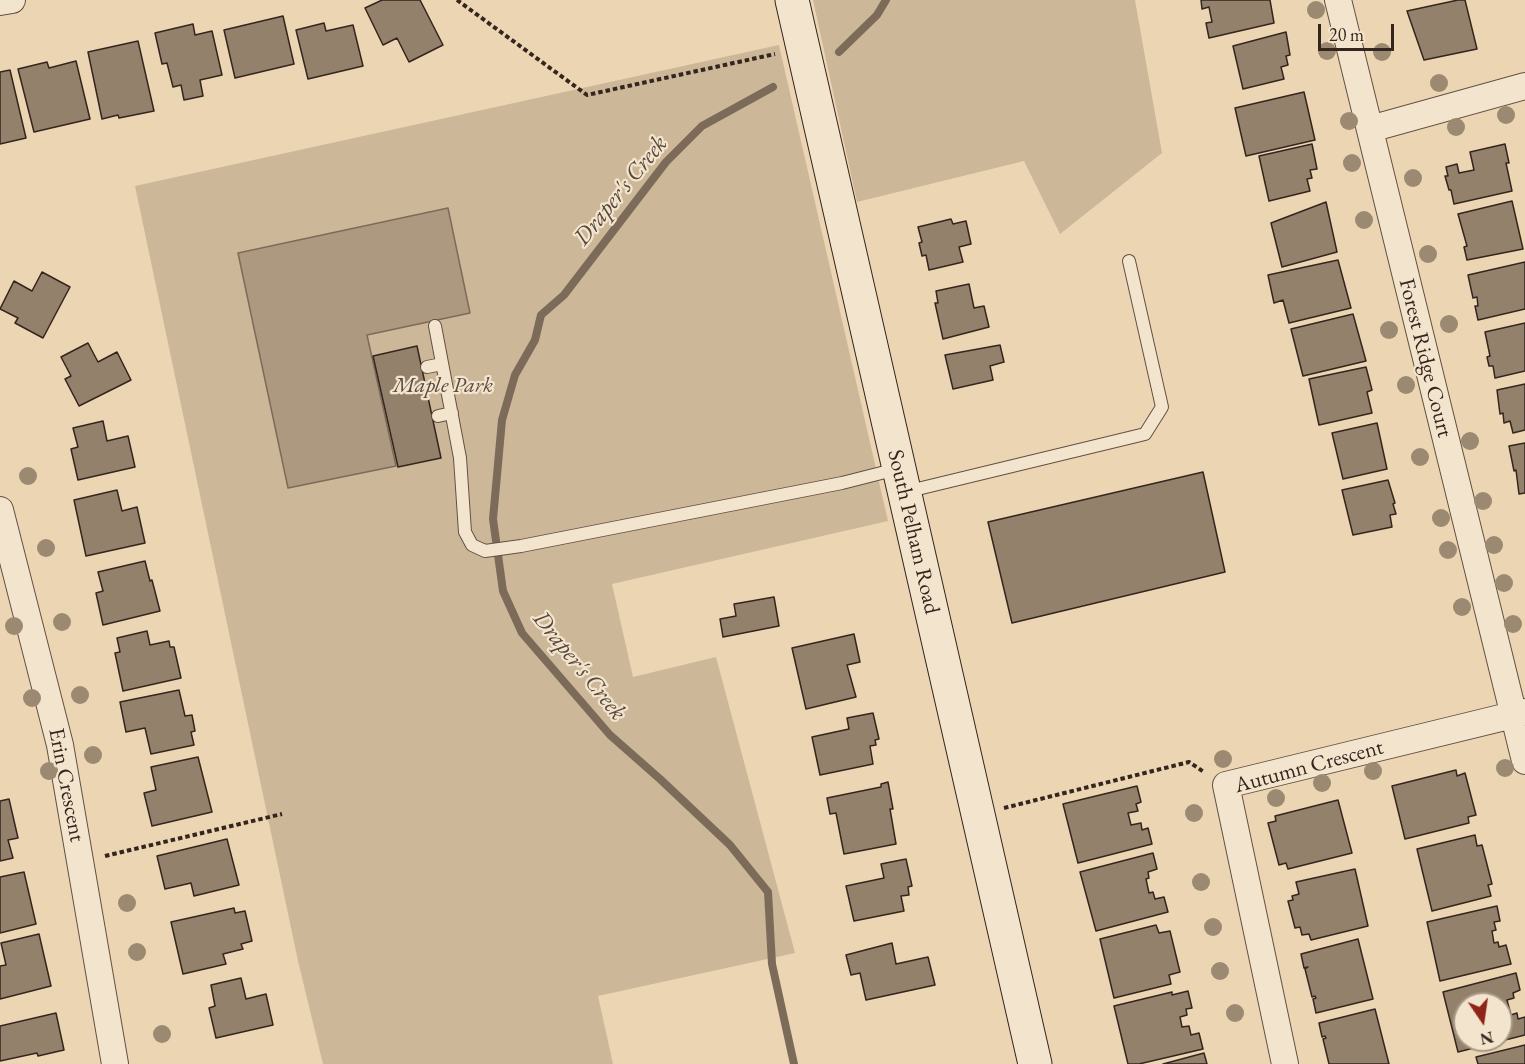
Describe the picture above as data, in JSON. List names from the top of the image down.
{
  "streets": {
    "main road": ["South Pelham Road"],
    "street": ["Forest Ridge Court", "Autumn Crescent", "Erin Crescent"]
  },
  "crossings": [
    ["Forest Ridge Court", "Autumn Crescent"]
  ],
  "water": ["Draper's Creek"],
  "parks": ["Maple Park"],
  "scale_bar": "20 m",
  "north": "bottom"
}
